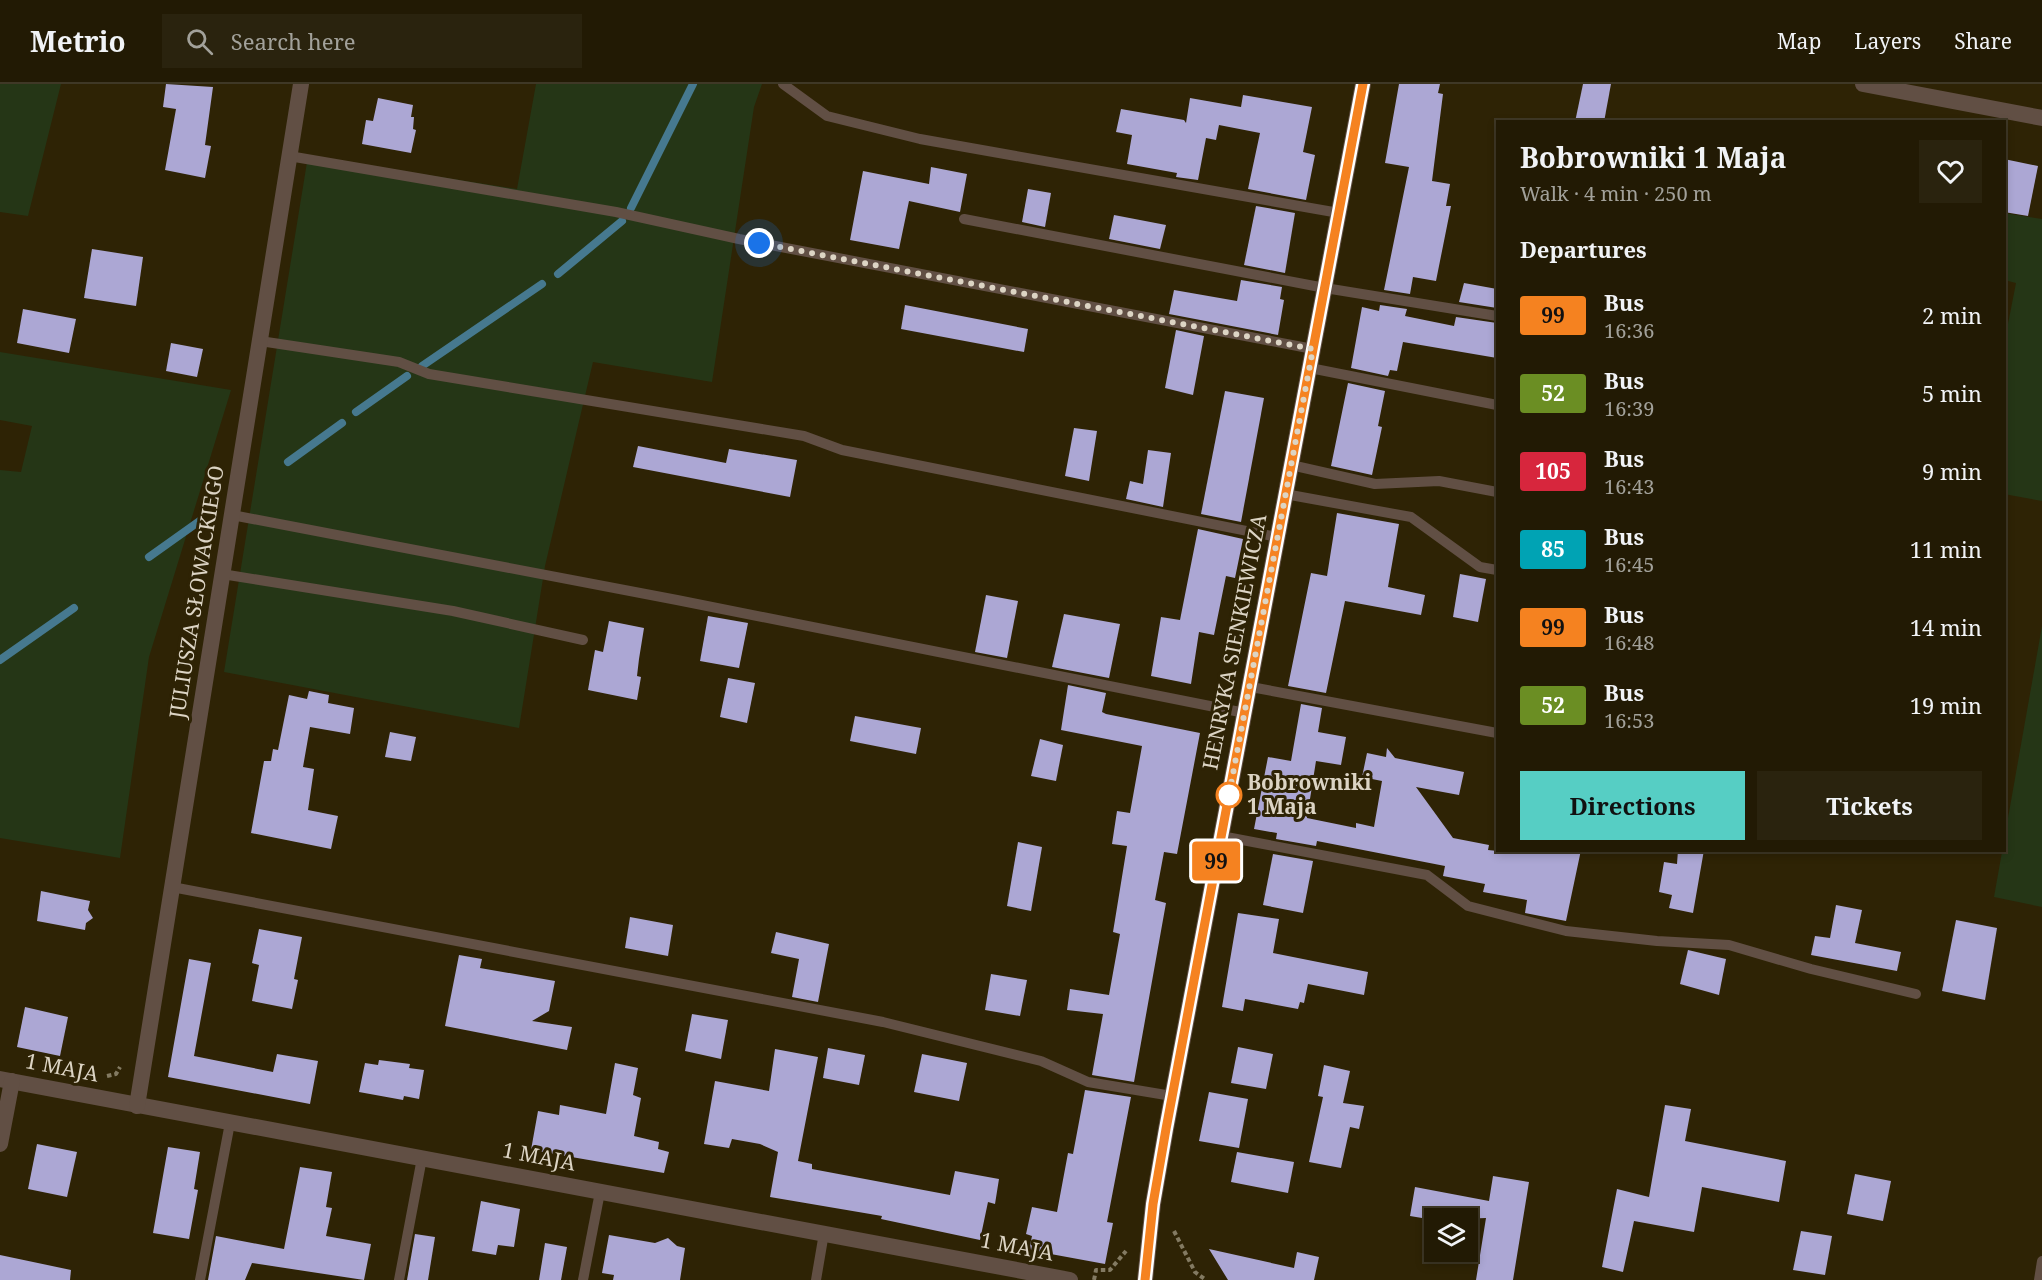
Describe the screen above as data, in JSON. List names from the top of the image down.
{
  "streets": {
    "street": ["JULIUSZA SŁOWACKIEGO", "HENRYKA SIENKIEWICZA", "1 MAJA"]
  },
  "crossings": [
    ["JULIUSZA SŁOWACKIEGO", "1 MAJA"]
  ],
  "places": ["Bobrowniki 1 Maja"],
  "lines": ["bus line 99"],
  "page": {
    "header": "Metrio",
    "search": "Search here",
    "nav": ["Map", "Layers", "Share"],
    "on_map": "99",
    "heading": [
      ["Bobrowniki 1 Maja", "Walk · 4 min · 250 m"],
      "Departures"
    ],
    "list": [
      {
        "mark": "99",
        "name": "Bus",
        "note": "16:36",
        "value": "2 min"
      },
      {
        "mark": "52",
        "name": "Bus",
        "note": "16:39",
        "value": "5 min"
      },
      {
        "mark": "105",
        "name": "Bus",
        "note": "16:43",
        "value": "9 min"
      },
      {
        "mark": "85",
        "name": "Bus",
        "note": "16:45",
        "value": "11 min"
      },
      {
        "mark": "99",
        "name": "Bus",
        "note": "16:48",
        "value": "14 min"
      },
      {
        "mark": "52",
        "name": "Bus",
        "note": "16:53",
        "value": "19 min"
      }
    ],
    "buttons": ["Directions", "Tickets"]
  }
}
